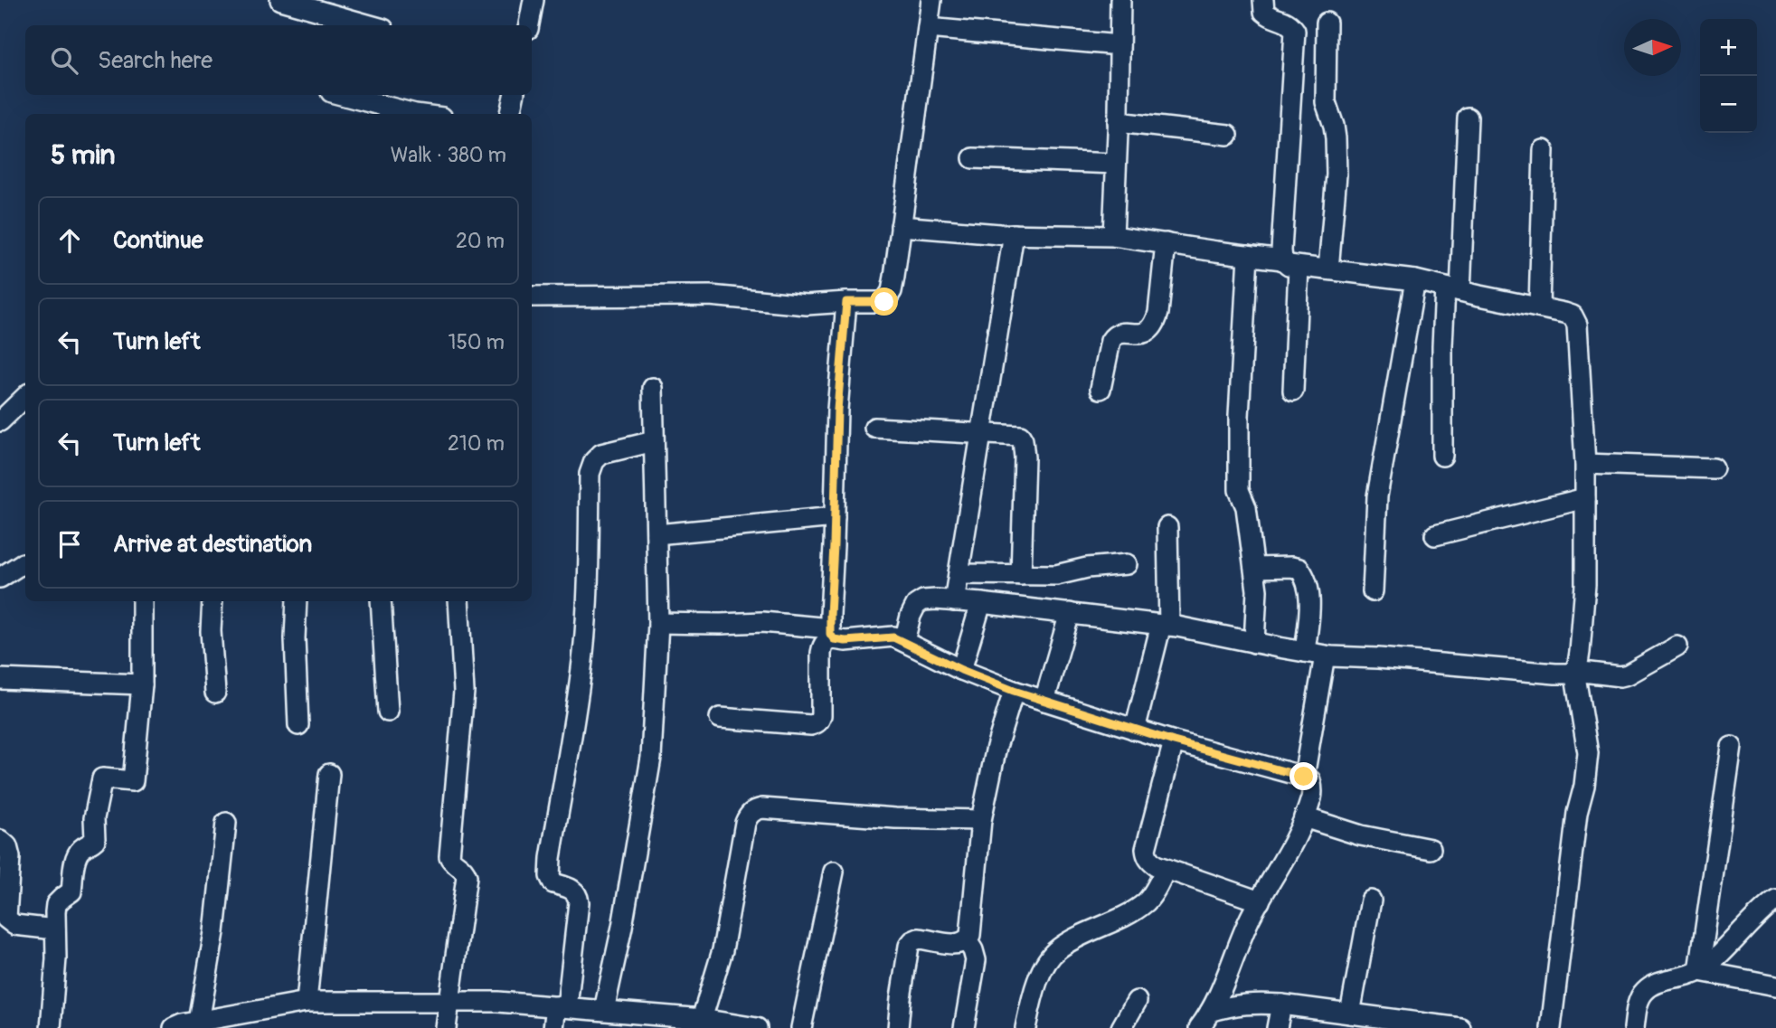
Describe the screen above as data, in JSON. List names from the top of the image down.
{
  "north": "right",
  "page": {
    "map_buttons": ["+", "−"],
    "search": "Search here",
    "heading": ["5 min", "Walk · 380 m"],
    "list": [
      ["Continue", "20 m"],
      ["Turn left", "150 m"],
      ["Turn left", "210 m"],
      "Arrive at destination"
    ]
  }
}
